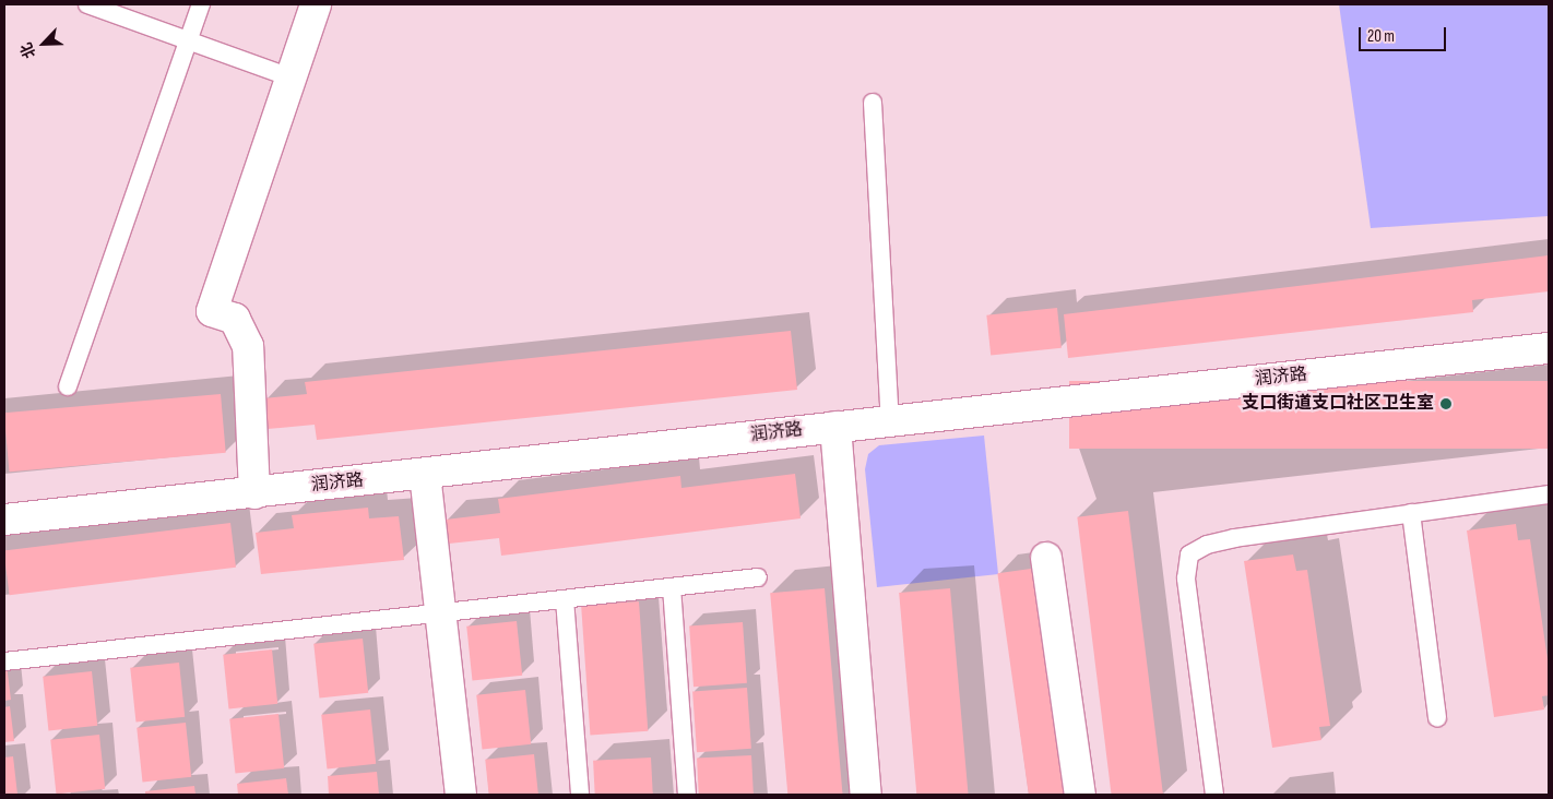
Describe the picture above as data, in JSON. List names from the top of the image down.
{
  "streets": {
    "street": ["润济路"]
  },
  "places": ["支口街道支口社区卫生室"],
  "scale_bar": "20 m",
  "north": "bottom left"
}
